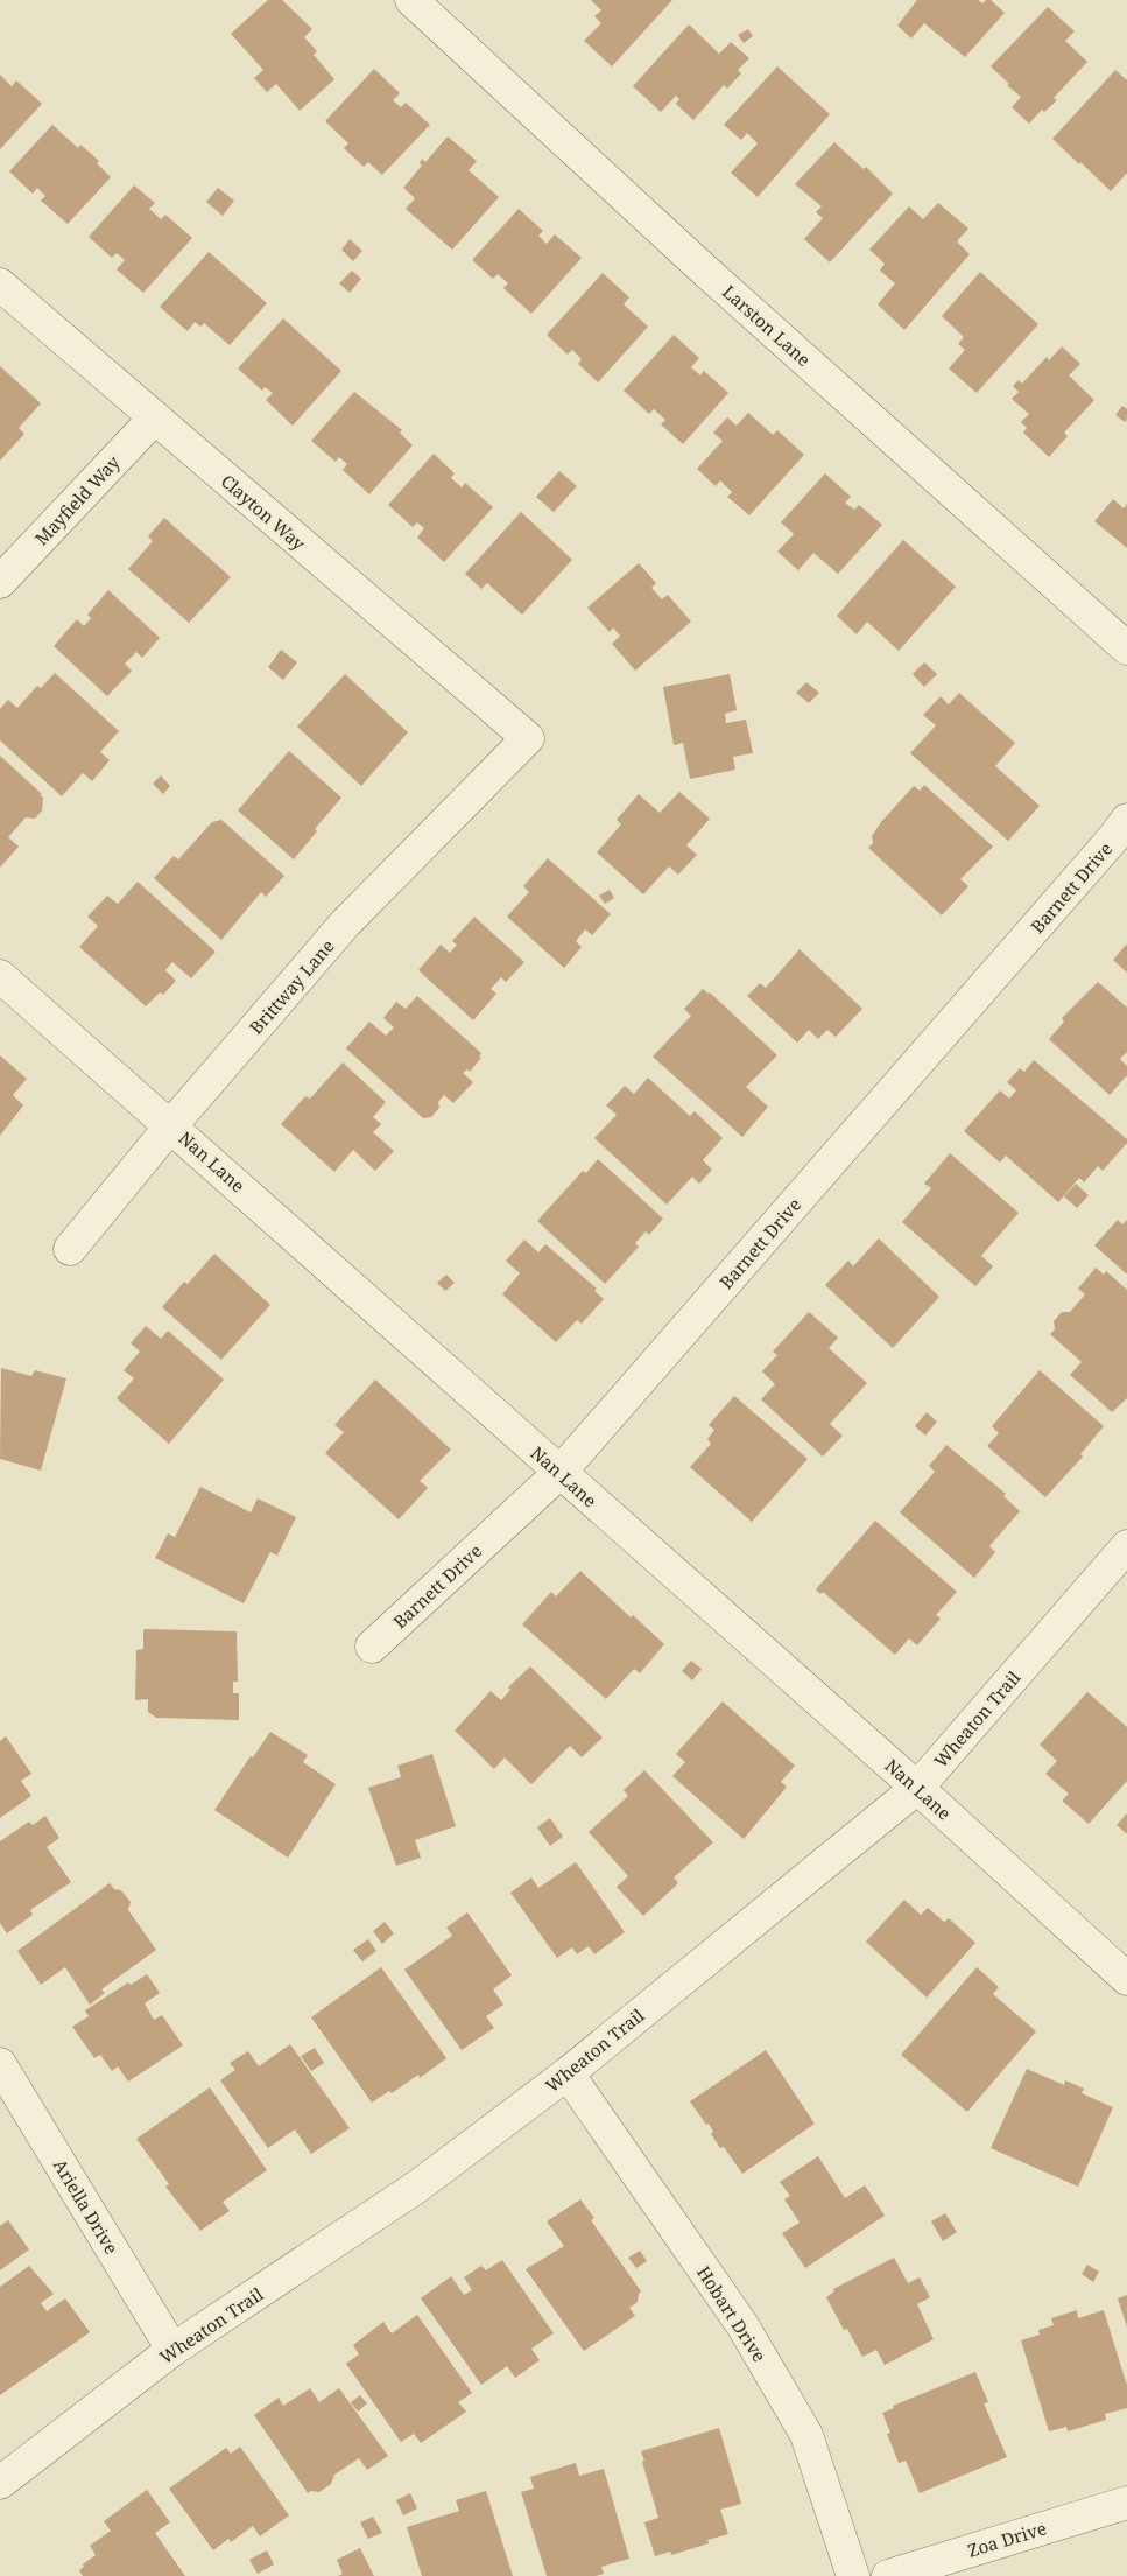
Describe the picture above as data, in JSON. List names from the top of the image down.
{
  "streets": {
    "street": [
      "Larston Lane",
      "Mayfield Way",
      "Clayton Way",
      "Barnett Drive",
      "Brittway Lane",
      "Nan Lane",
      "Wheaton Trail",
      "Ariella Drive",
      "Hobart Drive",
      "Zoa Drive"
    ]
  },
  "crossings": [
    ["Mayfield Way", "Clayton Way"],
    ["Clayton Way", "Brittway Lane"],
    ["Barnett Drive", "Nan Lane"],
    ["Brittway Lane", "Nan Lane"],
    ["Nan Lane", "Wheaton Trail"],
    ["Wheaton Trail", "Ariella Drive"],
    ["Wheaton Trail", "Hobart Drive"]
  ]
}
